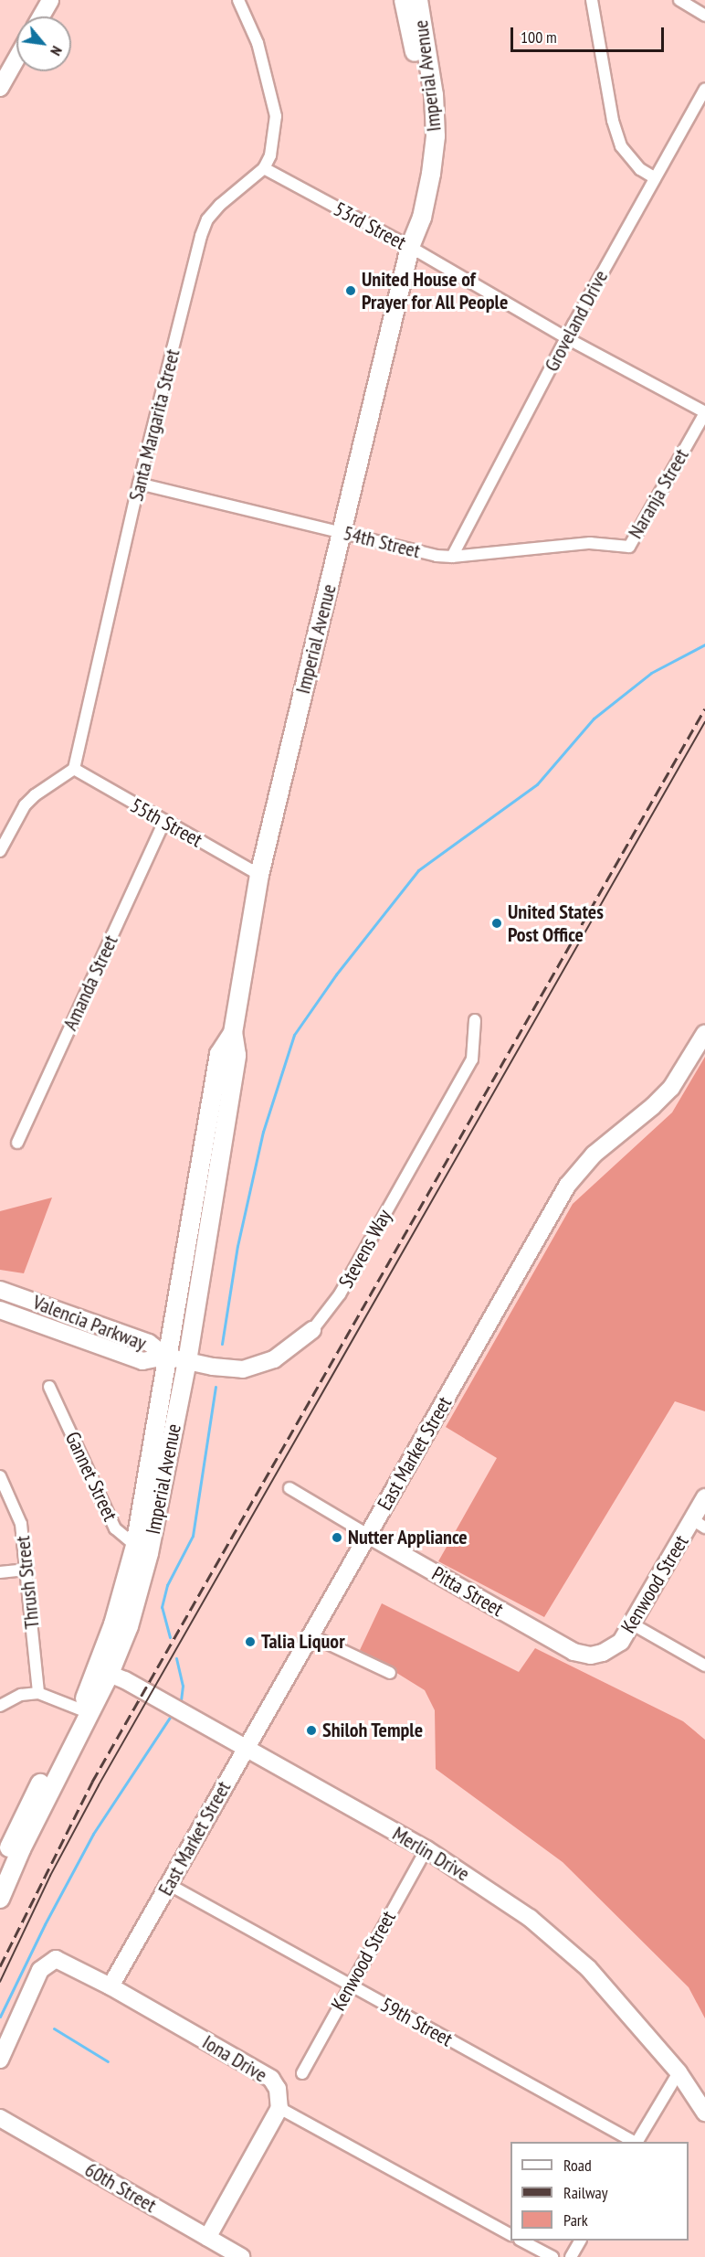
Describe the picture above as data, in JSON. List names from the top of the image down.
{
  "streets": {
    "main road": ["Imperial Avenue"],
    "street": [
      "53rd Street",
      "Groveland Drive",
      "Santa Margarita Street",
      "Naranja Street",
      "54th Street",
      "55th Street",
      "Amanda Street",
      "Stevens Way",
      "Valencia Parkway",
      "East Market Street",
      "Gannet Street",
      "Thrush Street",
      "Kenwood Street",
      "Pitta Street",
      "Merlin Drive",
      "59th Street",
      "Iona Drive",
      "60th Street"
    ]
  },
  "crossings": [
    ["Imperial Avenue", "53rd Street"],
    ["Imperial Avenue", "54th Street"],
    ["Imperial Avenue", "55th Street"],
    ["Imperial Avenue", "Stevens Way"],
    ["Imperial Avenue", "Valencia Parkway"],
    ["Imperial Avenue", "Gannet Street"],
    ["Imperial Avenue", "Merlin Drive"],
    ["53rd Street", "Groveland Drive"],
    ["53rd Street", "Santa Margarita Street"],
    ["53rd Street", "Naranja Street"],
    ["Groveland Drive", "54th Street"],
    ["Santa Margarita Street", "54th Street"],
    ["Santa Margarita Street", "55th Street"],
    ["Naranja Street", "54th Street"],
    ["55th Street", "Amanda Street"],
    ["Stevens Way", "Valencia Parkway"],
    ["East Market Street", "Pitta Street"],
    ["East Market Street", "Merlin Drive"],
    ["East Market Street", "59th Street"],
    ["East Market Street", "Iona Drive"],
    ["Kenwood Street", "Pitta Street"],
    ["Kenwood Street", "Merlin Drive"],
    ["Kenwood Street", "59th Street"]
  ],
  "places": [
    "United House of Prayer for All People",
    "United States Post Office",
    "Nutter Appliance",
    "Talia Liquor",
    "Shiloh Temple"
  ],
  "legend": ["Road", "Railway", "Park"],
  "scale_bar": "100 m",
  "north": "bottom right"
}
